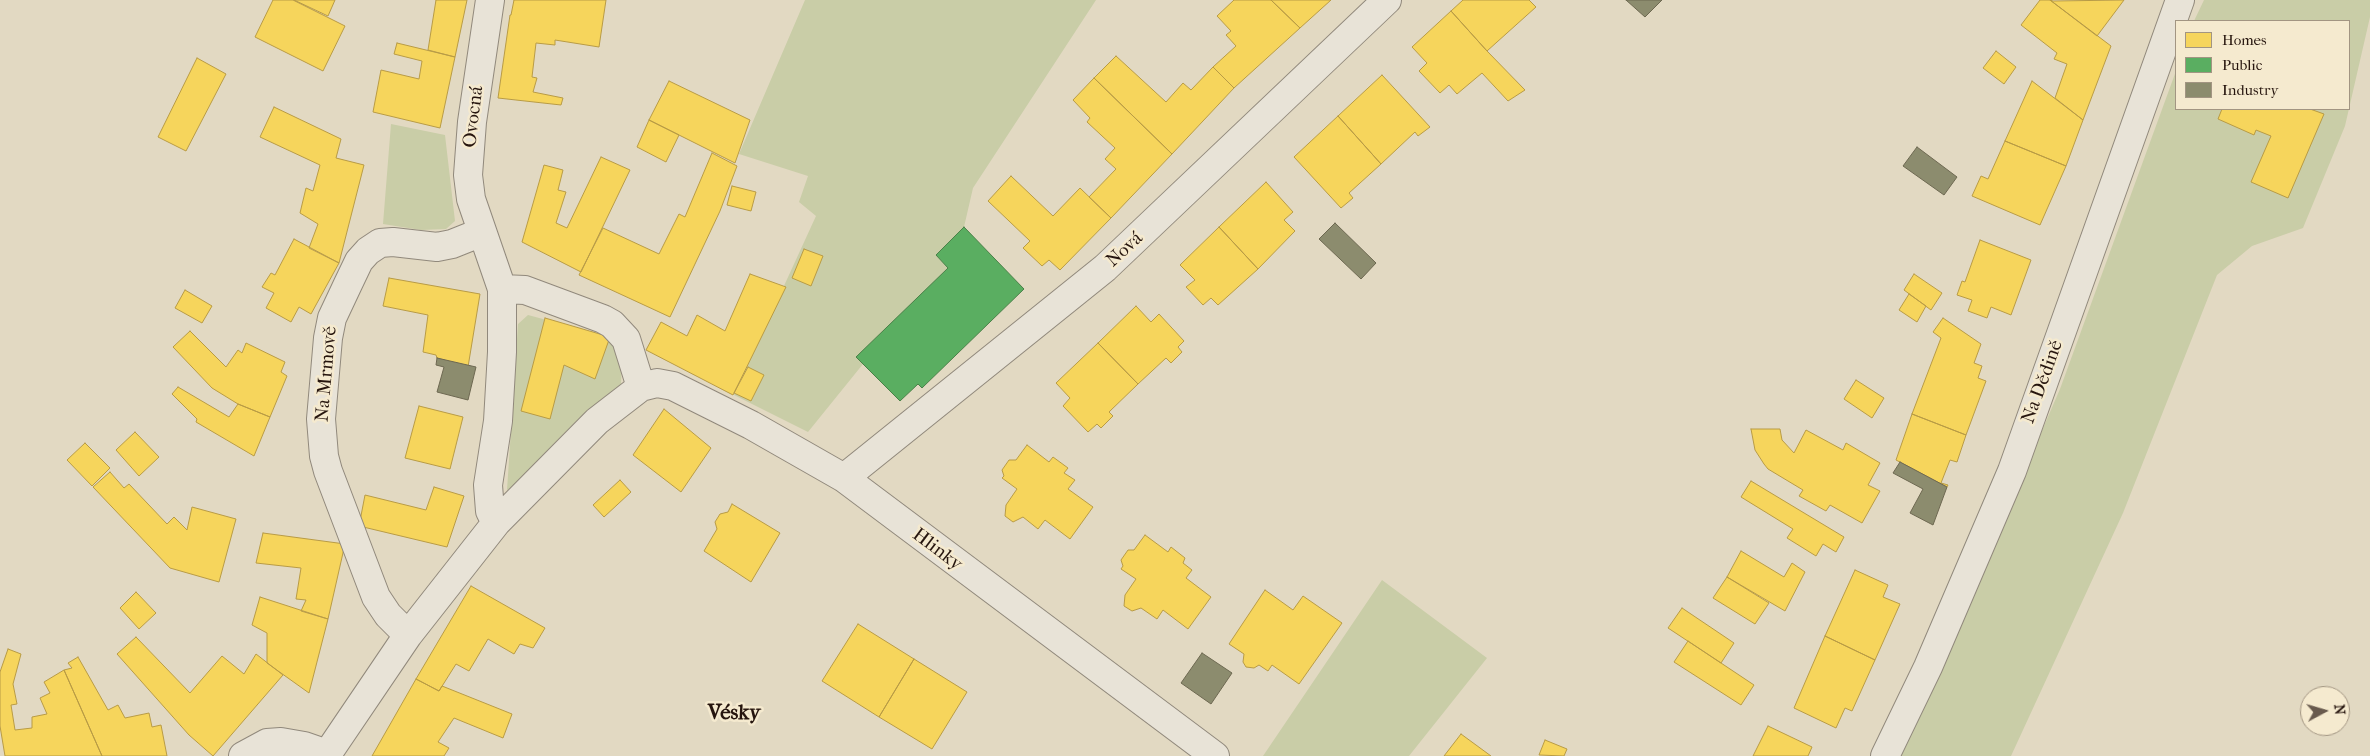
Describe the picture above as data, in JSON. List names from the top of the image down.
{
  "streets": {
    "street": [
      "Ovocná",
      "Nová",
      "Na Mrmově",
      "Na Dědině",
      "Hlinky"
    ]
  },
  "crossings": [
    ["Ovocná", "Na Mrmově"],
    ["Nová", "Hlinky"]
  ],
  "districts": ["Vésky"],
  "legend": ["Homes", "Public", "Industry"],
  "north": "right"
}
